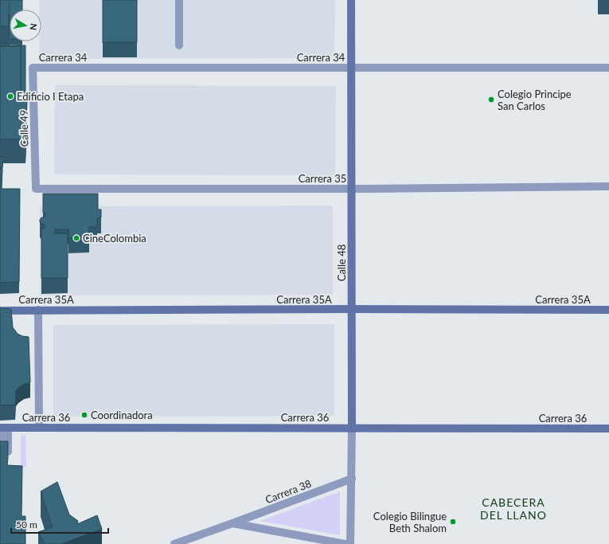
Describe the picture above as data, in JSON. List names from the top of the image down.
{
  "streets": {
    "street": [
      "Carrera 34",
      "Calle 49",
      "Carrera 35",
      "Calle 48",
      "Carrera 35A",
      "Carrera 36",
      "Carrera 38"
    ]
  },
  "crossings": [
    ["Carrera 34", "Calle 49"],
    ["Carrera 34", "Calle 48"],
    ["Calle 49", "Carrera 35"],
    ["Carrera 35", "Calle 48"],
    ["Calle 48", "Carrera 35A"],
    ["Calle 48", "Carrera 36"],
    ["Calle 48", "Carrera 38"]
  ],
  "districts": ["CABECERA DEL LLANO"],
  "places": [
    "Edificio I Etapa",
    "Colegio Principe San Carlos",
    "CineColombia",
    "Coordinadora",
    "Colegio Bilingue Beth Shalom"
  ],
  "scale_bar": "50 m",
  "north": "right"
}
